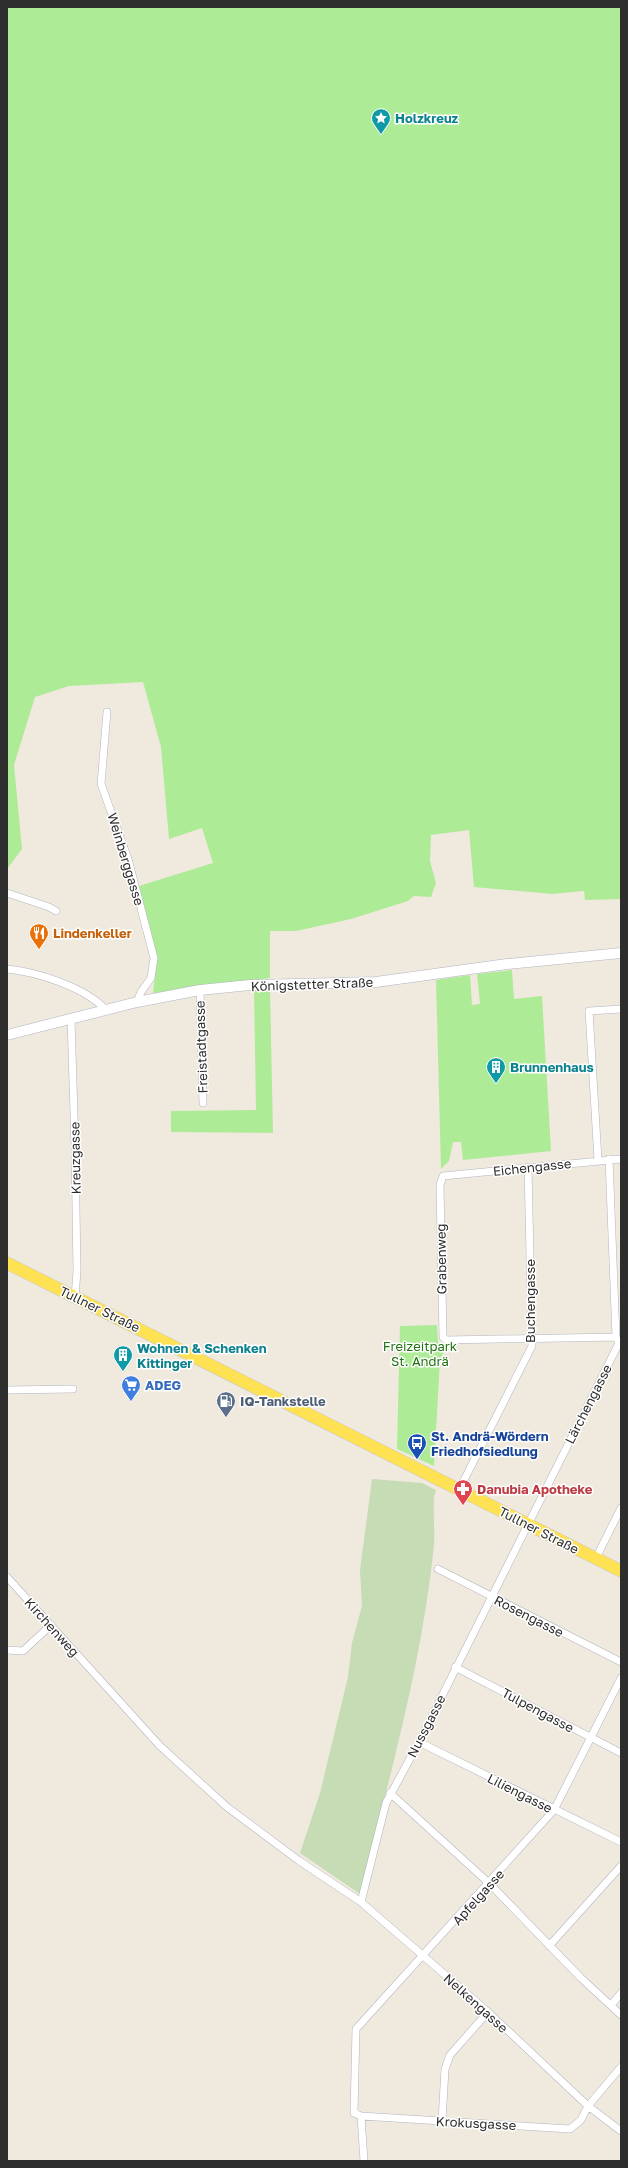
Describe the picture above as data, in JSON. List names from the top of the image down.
{
  "streets": {
    "main road": ["Königstetter Straße", "Tullner Straße"],
    "street": [
      "Weinberggasse",
      "Freistadtgasse",
      "Kreuzgasse",
      "Eichengasse",
      "Grabenweg",
      "Buchengasse",
      "Lärchengasse",
      "Rosengasse",
      "Kirchenweg",
      "Tulpengasse",
      "Nussgasse",
      "Liliengasse",
      "Apfelgasse",
      "Nelkengasse",
      "Krokusgasse"
    ]
  },
  "crossings": [
    ["Weinberggasse", "Königstetter Straße"],
    ["Königstetter Straße", "Freistadtgasse"],
    ["Königstetter Straße", "Kreuzgasse"],
    ["Kreuzgasse", "Tullner Straße"],
    ["Eichengasse", "Grabenweg"],
    ["Eichengasse", "Buchengasse"],
    ["Eichengasse", "Lärchengasse"],
    ["Grabenweg", "Buchengasse"],
    ["Buchengasse", "Tullner Straße"],
    ["Tullner Straße", "Lärchengasse"],
    ["Lärchengasse", "Nussgasse"],
    ["Rosengasse", "Nussgasse"],
    ["Kirchenweg", "Nelkengasse"],
    ["Tulpengasse", "Nussgasse"],
    ["Tulpengasse", "Apfelgasse"],
    ["Nussgasse", "Liliengasse"],
    ["Nussgasse", "Nelkengasse"],
    ["Liliengasse", "Apfelgasse"],
    ["Apfelgasse", "Nelkengasse"],
    ["Apfelgasse", "Krokusgasse"],
    ["Nelkengasse", "Krokusgasse"]
  ],
  "parks": ["Freizeitpark St. Andrä"],
  "places": {
    "place": ["Holzkreuz"],
    "restaurant": ["Lindenkeller"],
    "building": ["Brunnenhaus", "Wohnen & Schenken Kittinger"],
    "supermarket": ["ADEG"],
    "fuel station": ["IQ-Tankstelle"],
    "bus stop": ["St. Andrä-Wördern Friedhofsiedlung"],
    "pharmacy": ["Danubia Apotheke"]
  }
}
